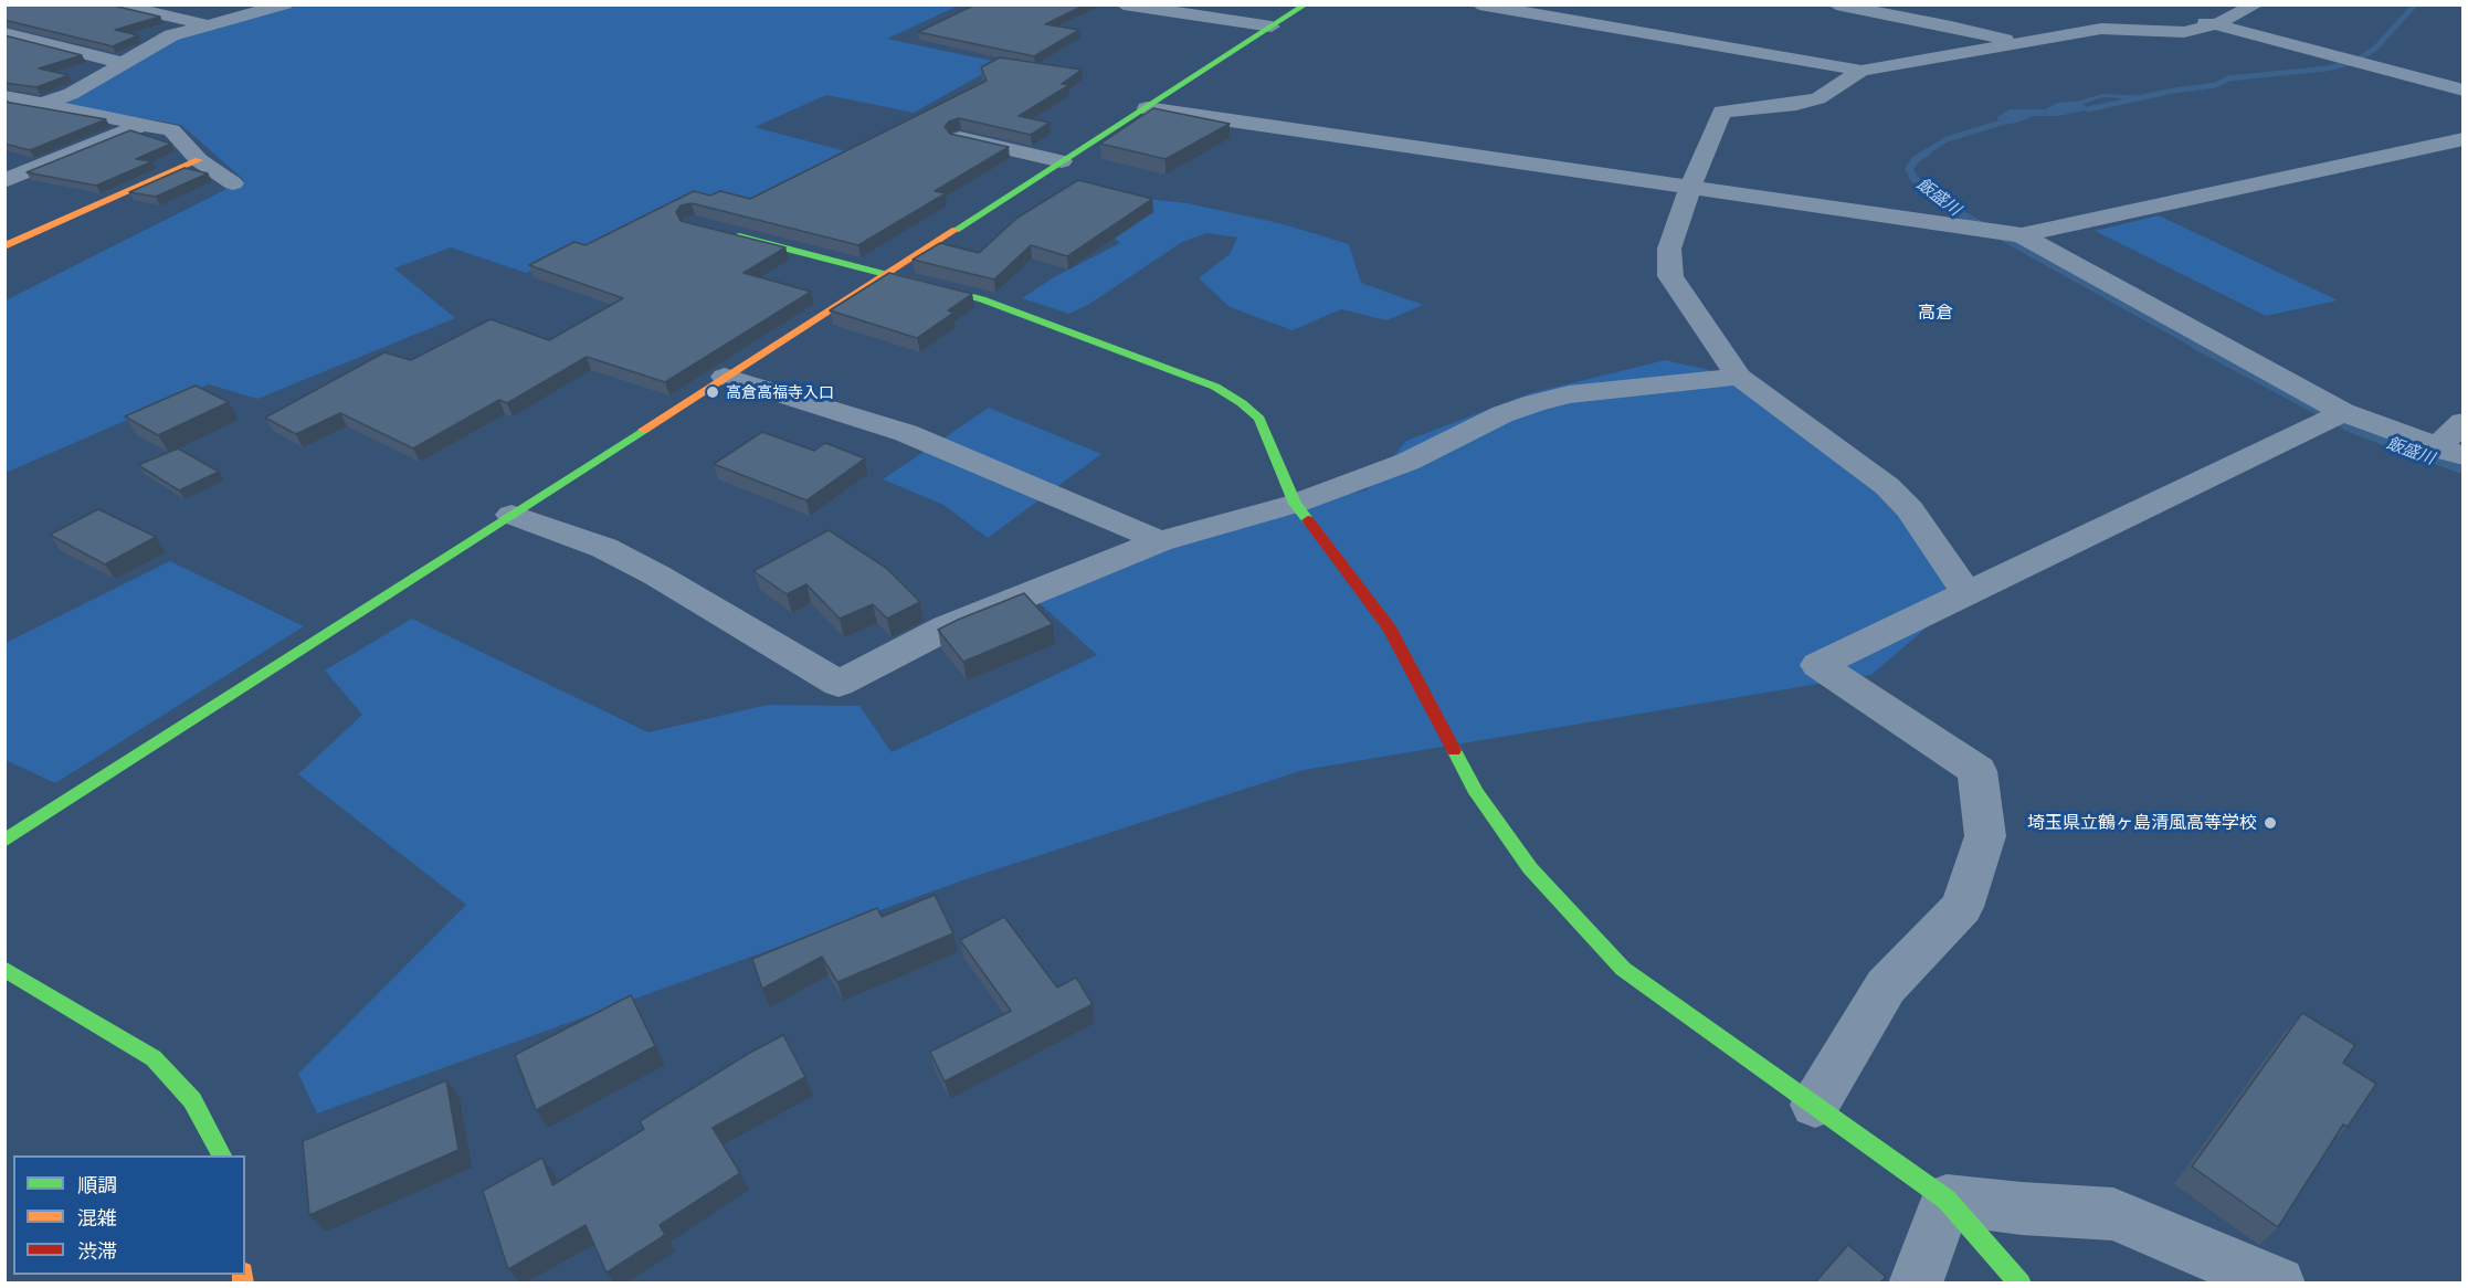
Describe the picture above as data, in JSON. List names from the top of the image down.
{
  "districts": ["高倉"],
  "water": ["飯盛川"],
  "places": ["高倉高福寺入口", "埼玉県立鶴ヶ島清風高等学校"],
  "legend": ["順調", "混雑", "渋滞"]
}
